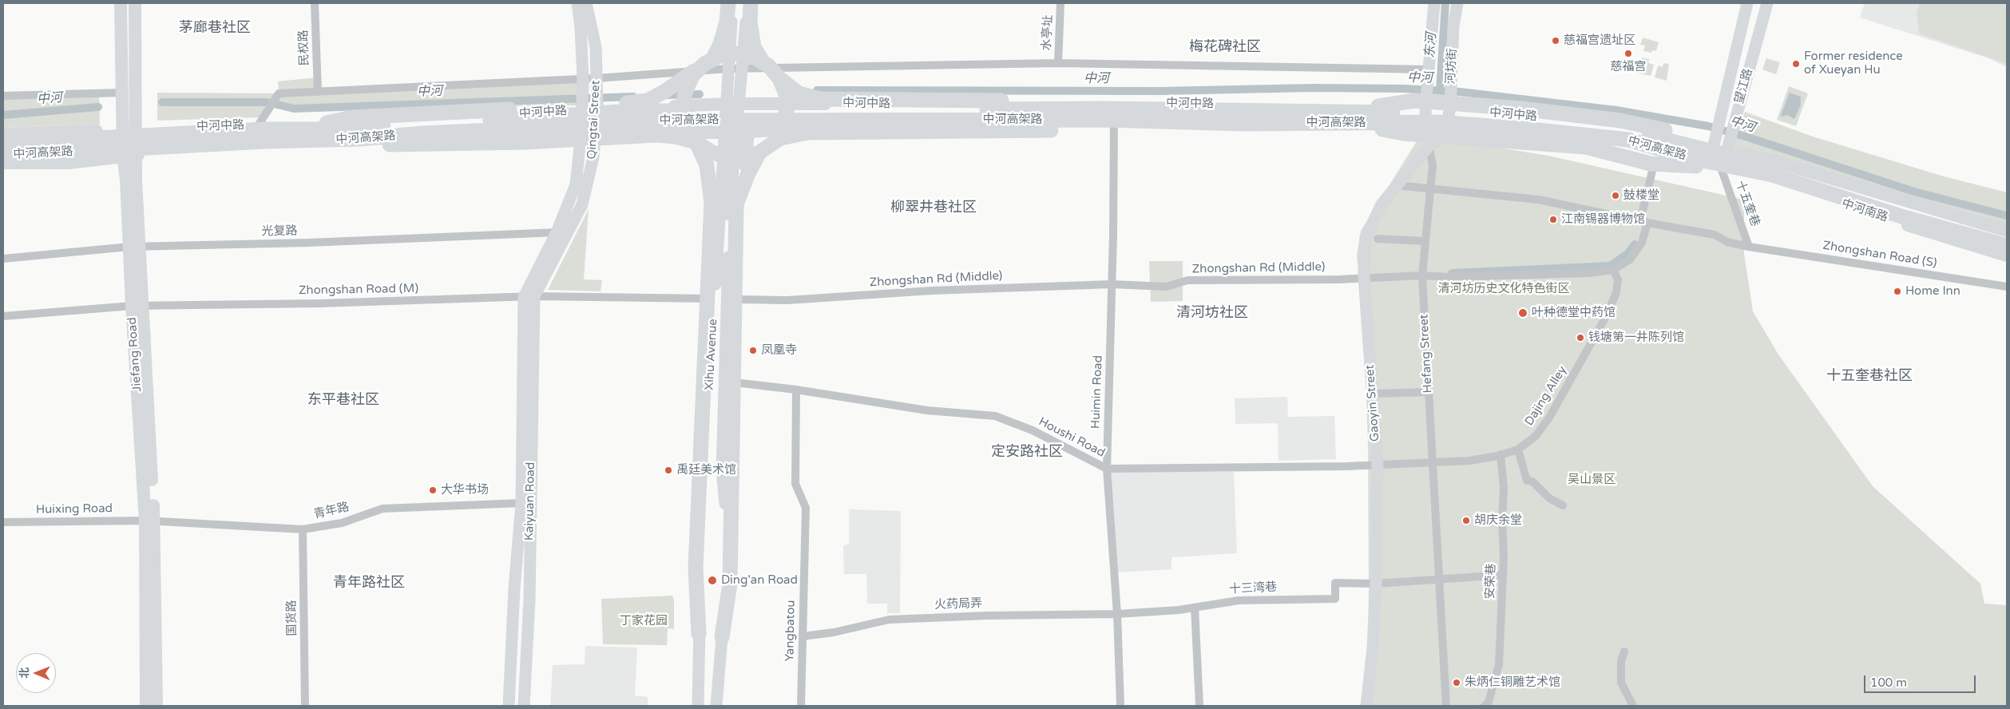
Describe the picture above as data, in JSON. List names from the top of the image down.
{
  "streets": {
    "highway": ["中河高架路"],
    "main road": ["中河中路", "中河南路", "Jiefang Road"],
    "street": [
      "水亭址",
      "民权路",
      "河坊街",
      "望江路",
      "Qingtai Street",
      "十五奎巷",
      "光复路",
      "Zhongshan Road (S)",
      "Zhongshan Rd (Middle)",
      "Zhongshan Road (M)",
      "Hefang Street",
      "Xihu Avenue",
      "Huimin Road",
      "Dajing Alley",
      "Gaoyin Street",
      "Houshi Road",
      "Kaiyuan Road",
      "Huixing Road",
      "青年路",
      "安荣巷",
      "十三湾巷",
      "火药局弄",
      "国货路",
      "Yangbatou"
    ]
  },
  "crossings": [
    ["河坊街", "中河中路"],
    ["河坊街", "Gaoyin Street"],
    ["望江路", "中河中路"],
    ["望江路", "十五奎巷"],
    ["望江路", "中河南路"],
    ["中河中路", "Qingtai Street"],
    ["中河中路", "中河高架路"],
    ["中河中路", "十五奎巷"],
    ["中河中路", "中河南路"],
    ["中河中路", "Hefang Street"],
    ["中河中路", "Jiefang Road"],
    ["中河中路", "Xihu Avenue"],
    ["中河中路", "Huimin Road"],
    ["中河中路", "Gaoyin Street"],
    ["Qingtai Street", "光复路"],
    ["Qingtai Street", "Zhongshan Road (M)"],
    ["Qingtai Street", "Kaiyuan Road"],
    ["中河高架路", "Huimin Road"],
    ["十五奎巷", "中河南路"],
    ["十五奎巷", "Zhongshan Road (S)"],
    ["光复路", "Jiefang Road"],
    ["Zhongshan Rd (Middle)", "Zhongshan Road (M)"],
    ["Zhongshan Rd (Middle)", "Hefang Street"],
    ["Zhongshan Rd (Middle)", "Xihu Avenue"],
    ["Zhongshan Rd (Middle)", "Huimin Road"],
    ["Zhongshan Rd (Middle)", "Dajing Alley"],
    ["Zhongshan Rd (Middle)", "Gaoyin Street"],
    ["Zhongshan Road (M)", "Jiefang Road"],
    ["Zhongshan Road (M)", "Xihu Avenue"],
    ["Zhongshan Road (M)", "Kaiyuan Road"],
    ["Hefang Street", "Dajing Alley"],
    ["Hefang Street", "Gaoyin Street"],
    ["Hefang Street", "Houshi Road"],
    ["Jiefang Road", "Huixing Road"],
    ["Jiefang Road", "青年路"],
    ["Huimin Road", "Houshi Road"],
    ["Huimin Road", "十三湾巷"],
    ["Huimin Road", "火药局弄"],
    ["Dajing Alley", "Houshi Road"],
    ["Dajing Alley", "安荣巷"],
    ["Gaoyin Street", "Houshi Road"],
    ["Gaoyin Street", "十三湾巷"],
    ["Houshi Road", "Yangbatou"],
    ["Kaiyuan Road", "青年路"],
    ["Huixing Road", "青年路"],
    ["青年路", "国货路"],
    ["十三湾巷", "火药局弄"],
    ["火药局弄", "Yangbatou"]
  ],
  "districts": [
    "茅廊巷社区",
    "梅花碑社区",
    "柳翠井巷社区",
    "清河坊社区",
    "十五奎巷社区",
    "东平巷社区",
    "定安路社区",
    "青年路社区"
  ],
  "water": ["东河", "中河"],
  "parks": ["清河坊历史文化特色街区", "吴山景区", "丁家花园"],
  "places": [
    "慈福宫遗址区",
    "慈福宫",
    "Former residence of Xueyan Hu",
    "鼓楼堂",
    "江南锡器博物馆",
    "Home Inn",
    "叶种德堂中药馆",
    "钱塘第一井陈列馆",
    "凤凰寺",
    "禹廷美术馆",
    "大华书场",
    "胡庆余堂",
    "Ding'an Road",
    "朱炳仁铜雕艺术馆"
  ],
  "scale_bar": "100 m",
  "north": "left"
}
